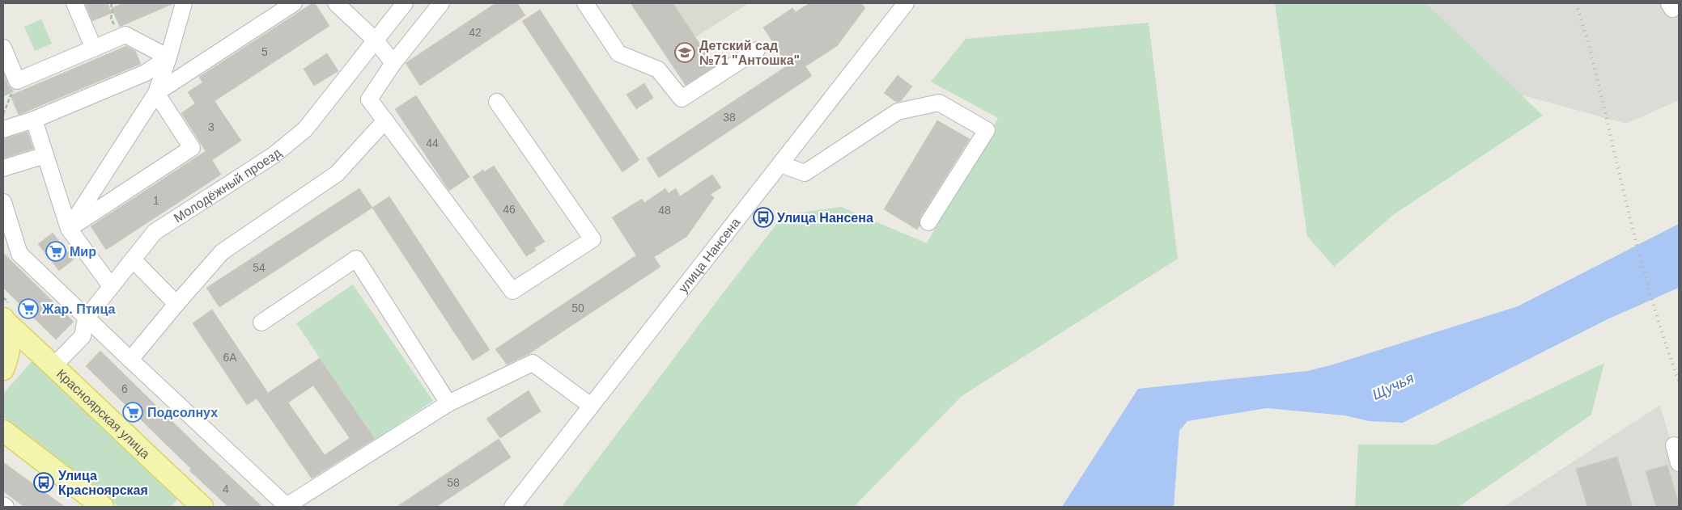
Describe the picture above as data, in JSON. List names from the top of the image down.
{
  "streets": {
    "main road": ["Красноярская улица"],
    "street": ["Молодёжный проезд", "улица Нансена"]
  },
  "crossings": [
    ["Молодёжный проезд", "Красноярская улица"]
  ],
  "water": ["Щучья"],
  "places": {
    "school or university": ["Детский сад №71 \"Антошка\""],
    "bus stop": ["Улица Нансена", "Улица Красноярская"],
    "supermarket": ["Мир", "Жар. Птица", "Подсолнух"]
  },
  "house_numbers": [
    "42",
    "5",
    "38",
    "3",
    "44",
    "1",
    "46",
    "48",
    "54",
    "50",
    "6А",
    "6",
    "58",
    "4"
  ]
}
